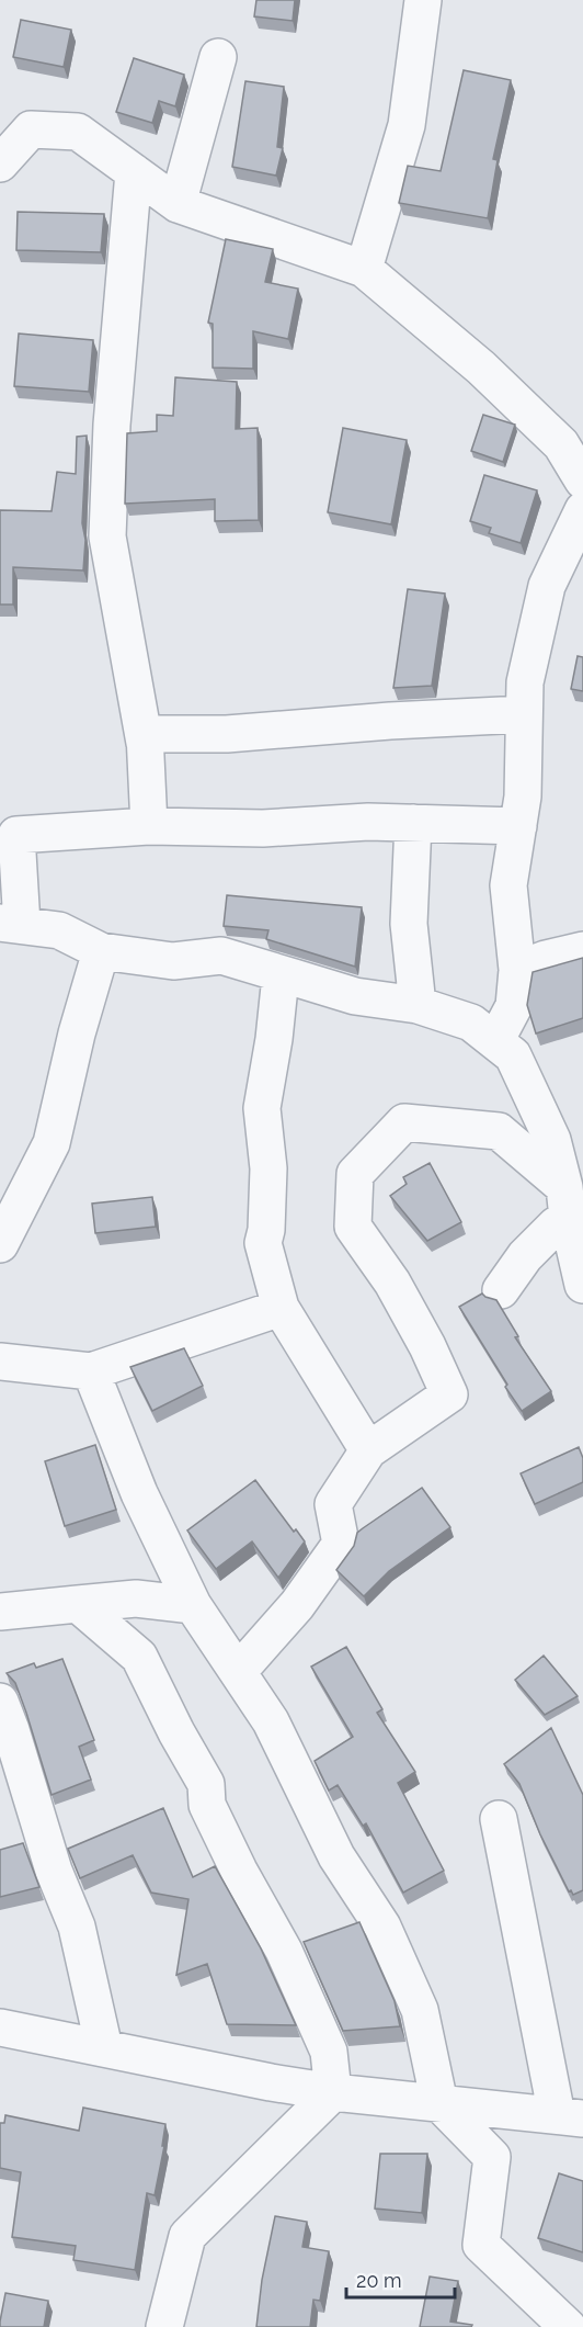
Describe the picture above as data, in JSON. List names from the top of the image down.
{
  "scale_bar": "20 m"
}
